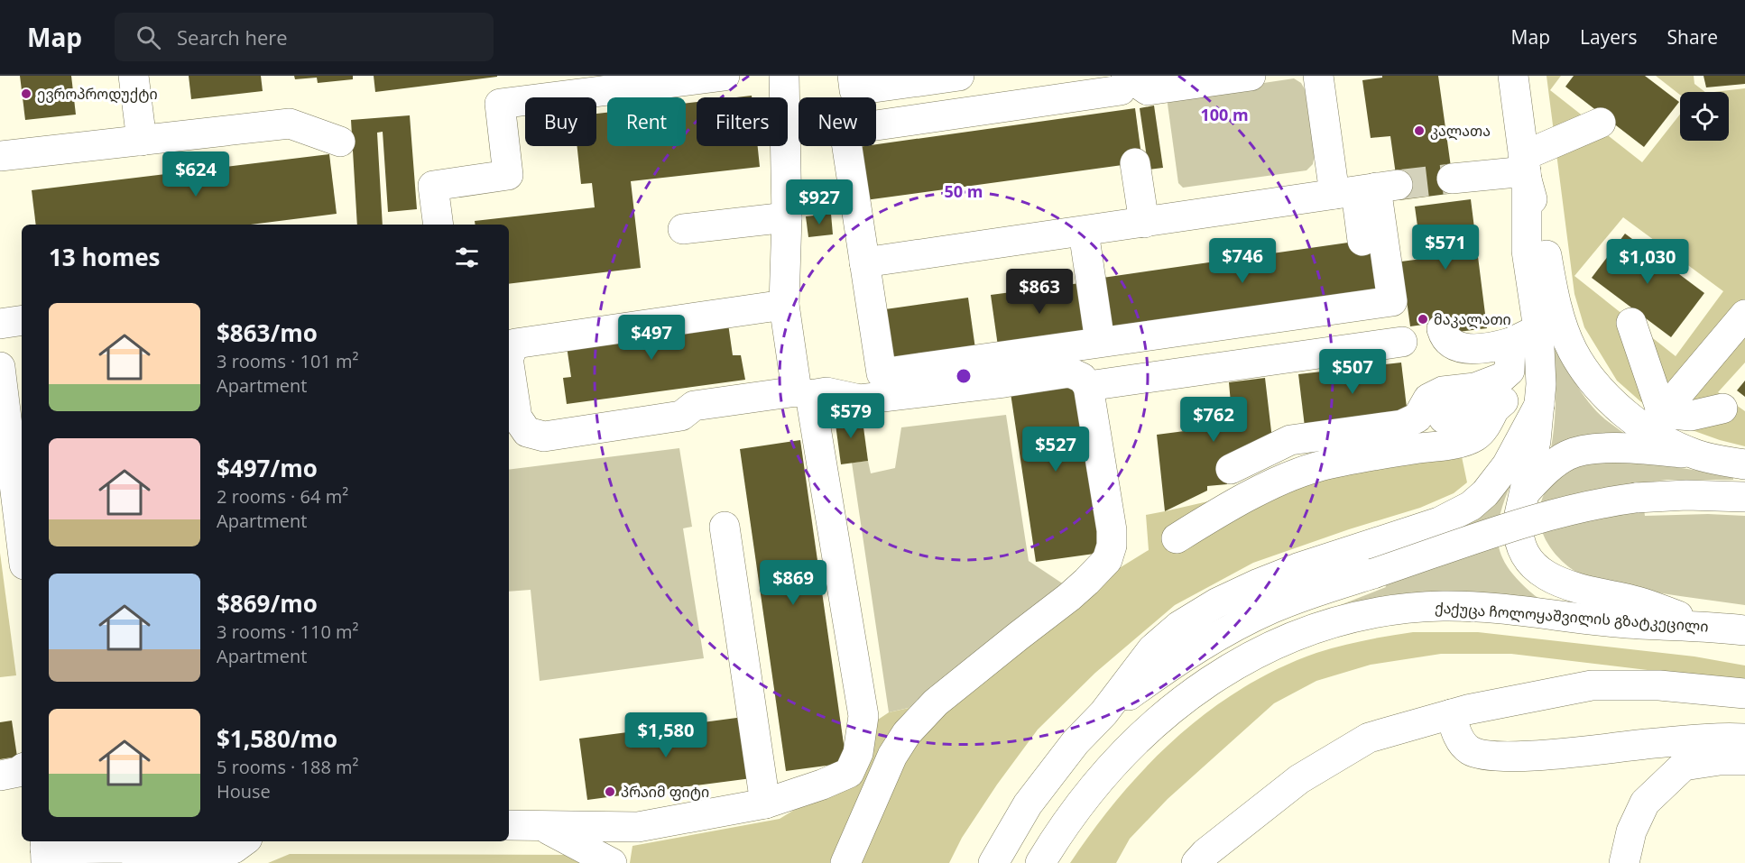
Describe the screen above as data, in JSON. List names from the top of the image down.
{
  "streets": {
    "main road": ["ქაქუცა ჩოლოყაშვილის გზატკეცილი"]
  },
  "places": [
    "ევროპროდუქტი",
    "კალათა",
    "მაკალათი",
    "პრაიმ ფიტი"
  ],
  "page": {
    "header": "Map",
    "search": "Search here",
    "nav": ["Map", "Layers", "Share"],
    "chip": [
      "Buy",
      "Rent",
      "Filters",
      "New"
    ],
    "price": [
      "$624",
      "$927",
      "$571",
      "$746",
      "$1,030",
      "$863",
      "$497",
      "$507",
      "$579",
      "$762",
      "$527",
      "$869",
      "$1,580"
    ],
    "heading": "13 homes",
    "list": [
      {
        "name": "$863/mo",
        "note": "3 rooms · 101 m² · Apartment"
      },
      {
        "name": "$497/mo",
        "note": "2 rooms · 64 m² · Apartment"
      },
      {
        "name": "$869/mo",
        "note": "3 rooms · 110 m² · Apartment"
      },
      {
        "name": "$1,580/mo",
        "note": "5 rooms · 188 m² · House"
      }
    ]
  },
  "rings": ["100 m", "50 m"]
}
